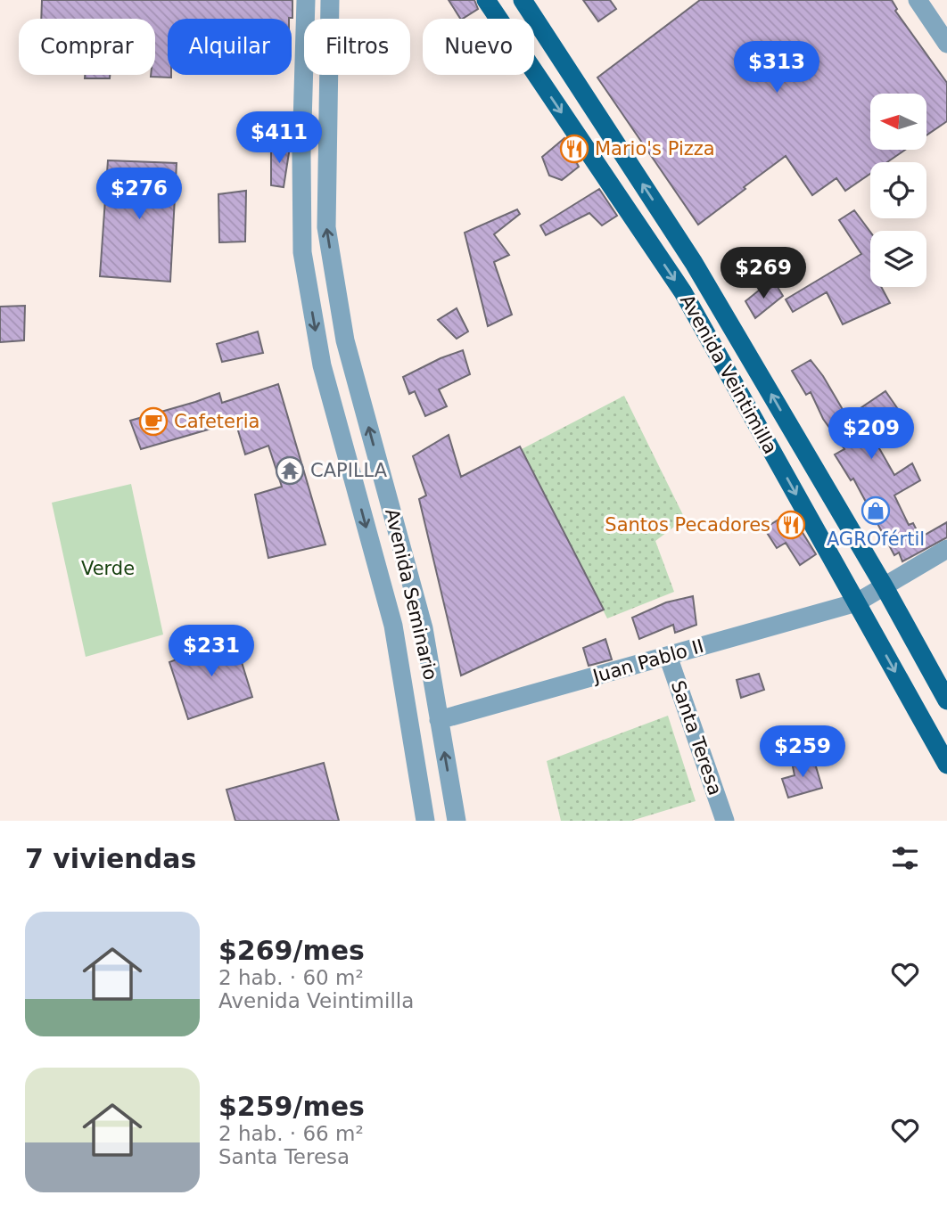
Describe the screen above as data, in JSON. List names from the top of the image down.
{
  "streets": {
    "main road": ["Avenida Veintimilla"],
    "street": ["Avenida Seminario", "Juan Pablo II", "Santa Teresa"]
  },
  "crossings": [
    ["Avenida Veintimilla", "Juan Pablo II"],
    ["Avenida Seminario", "Juan Pablo II"],
    ["Juan Pablo II", "Santa Teresa"]
  ],
  "parks": ["Verde"],
  "places": {
    "restaurant": ["Mario's Pizza", "Santos Pecadores"],
    "cafe": ["Cafeteria"],
    "temple": ["CAPILLA"],
    "shop": ["AGROfértil"]
  },
  "north": "left",
  "page": {
    "chip": [
      "Comprar",
      "Alquilar",
      "Filtros",
      "Nuevo"
    ],
    "price": [
      "$313",
      "$411",
      "$276",
      "$269",
      "$209",
      "$231",
      "$259"
    ],
    "heading": "7 viviendas",
    "list": [
      {
        "name": "$269/mes",
        "note": "2 hab. · 60 m² · Avenida Veintimilla"
      },
      {
        "name": "$259/mes",
        "note": "2 hab. · 66 m² · Santa Teresa"
      }
    ]
  }
}
